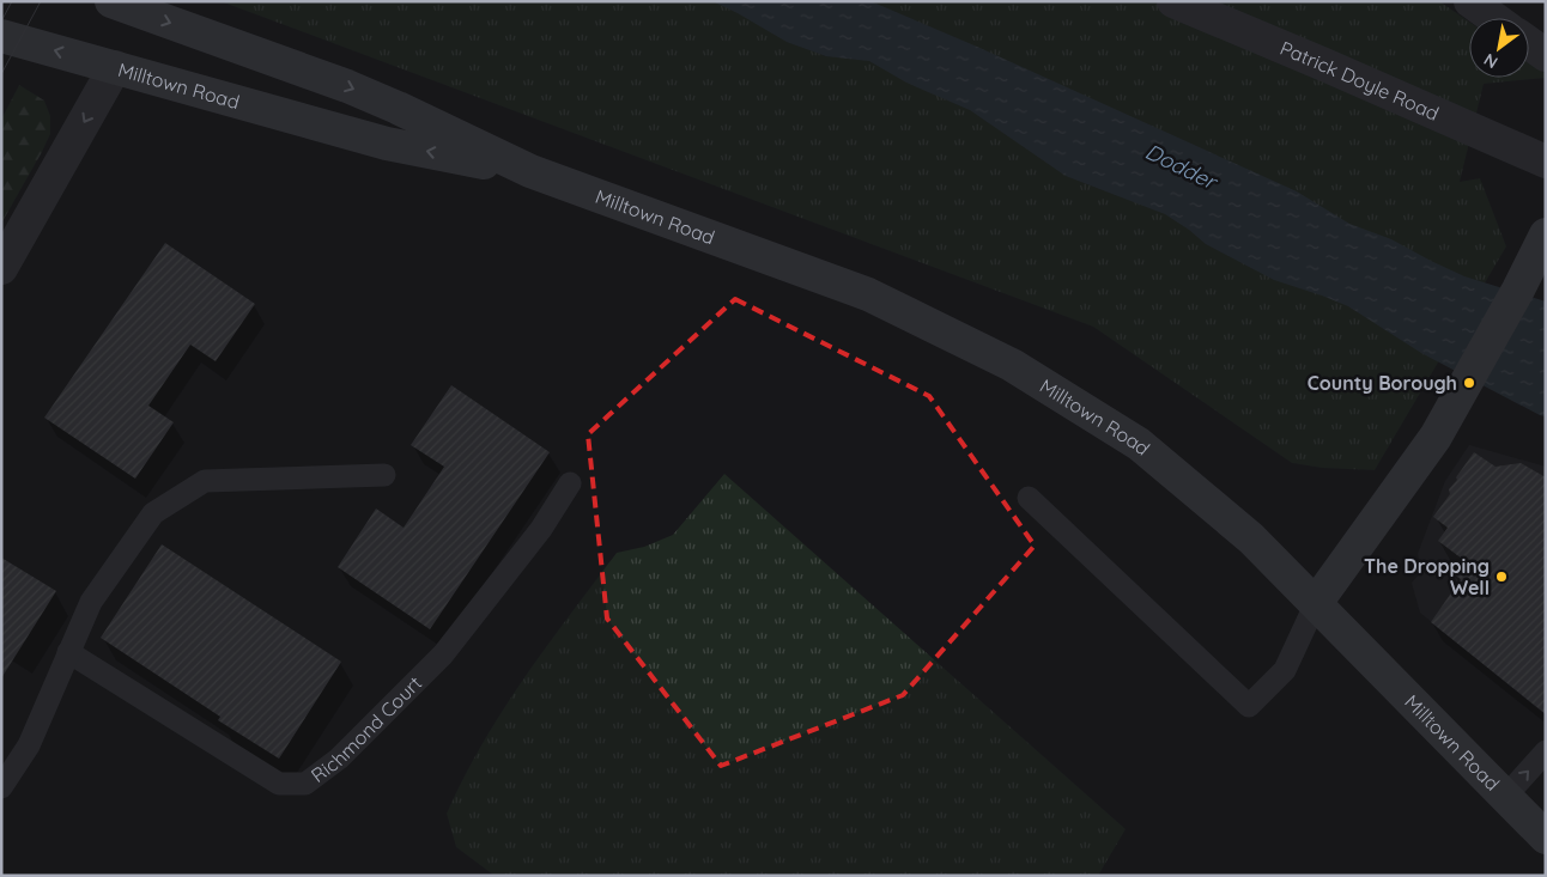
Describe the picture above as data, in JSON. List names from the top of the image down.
{
  "streets": {
    "main road": ["Milltown Road"],
    "street": ["Patrick Doyle Road"],
    "lane": ["Richmond Court"]
  },
  "water": ["Dodder"],
  "places": ["County Borough", "The Dropping Well"],
  "north": "bottom left"
}
